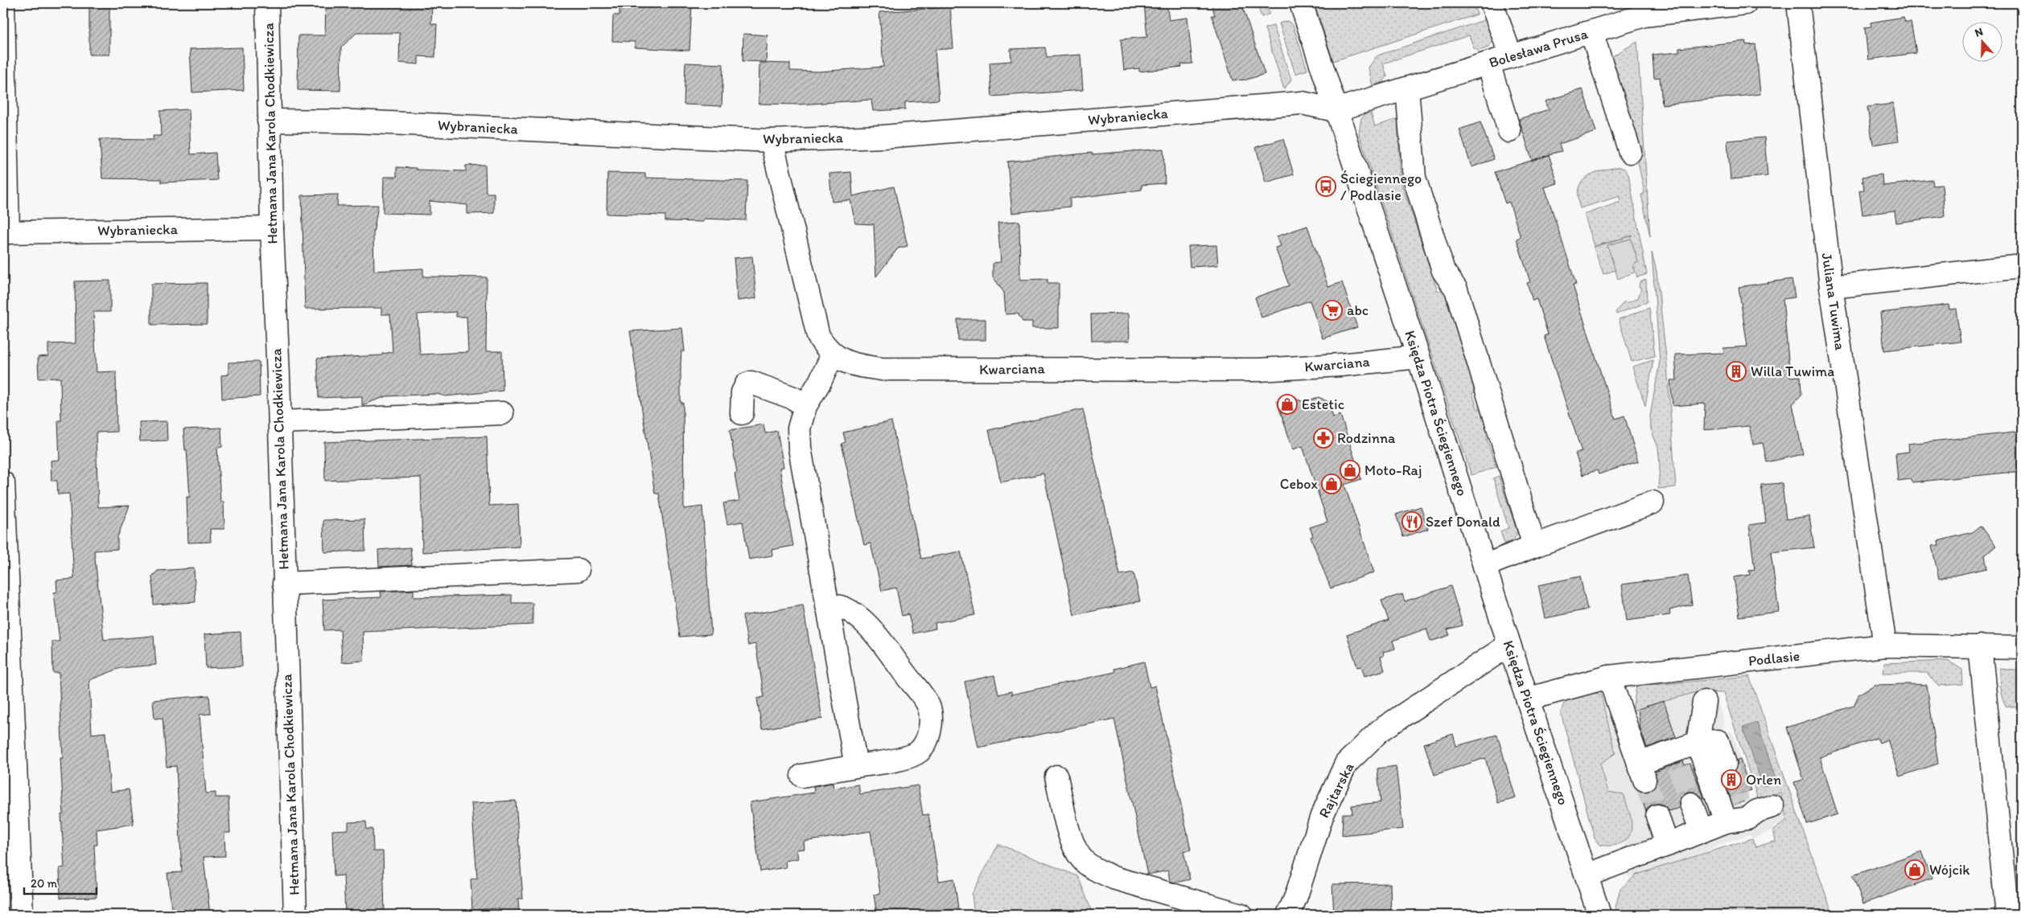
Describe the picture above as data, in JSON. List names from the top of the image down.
{
  "streets": {
    "street": [
      "Bolesława Prusa",
      "Wybraniecka",
      "Hetmana Jana Karola Chodkiewicza",
      "Juliana Tuwima",
      "Kwarciana",
      "Księdza Piotra Ściegiennego",
      "Podlasie",
      "Rajtarska"
    ]
  },
  "crossings": [
    ["Bolesława Prusa", "Wybraniecka"],
    ["Bolesława Prusa", "Księdza Piotra Ściegiennego"],
    ["Wybraniecka", "Hetmana Jana Karola Chodkiewicza"],
    ["Wybraniecka", "Kwarciana"],
    ["Wybraniecka", "Księdza Piotra Ściegiennego"],
    ["Juliana Tuwima", "Podlasie"],
    ["Kwarciana", "Księdza Piotra Ściegiennego"],
    ["Księdza Piotra Ściegiennego", "Podlasie"],
    ["Księdza Piotra Ściegiennego", "Rajtarska"]
  ],
  "places": {
    "bus stop": ["Ściegiennego / Podlasie"],
    "supermarket": ["abc"],
    "building": ["Willa Tuwima", "Orlen"],
    "shop": [
      "Estetic",
      "Moto-Raj",
      "Cebox",
      "Wójcik"
    ],
    "pharmacy": ["Rodzinna"],
    "restaurant": ["Szef Donald"]
  },
  "scale_bar": "20 m",
  "north": "top"
}
